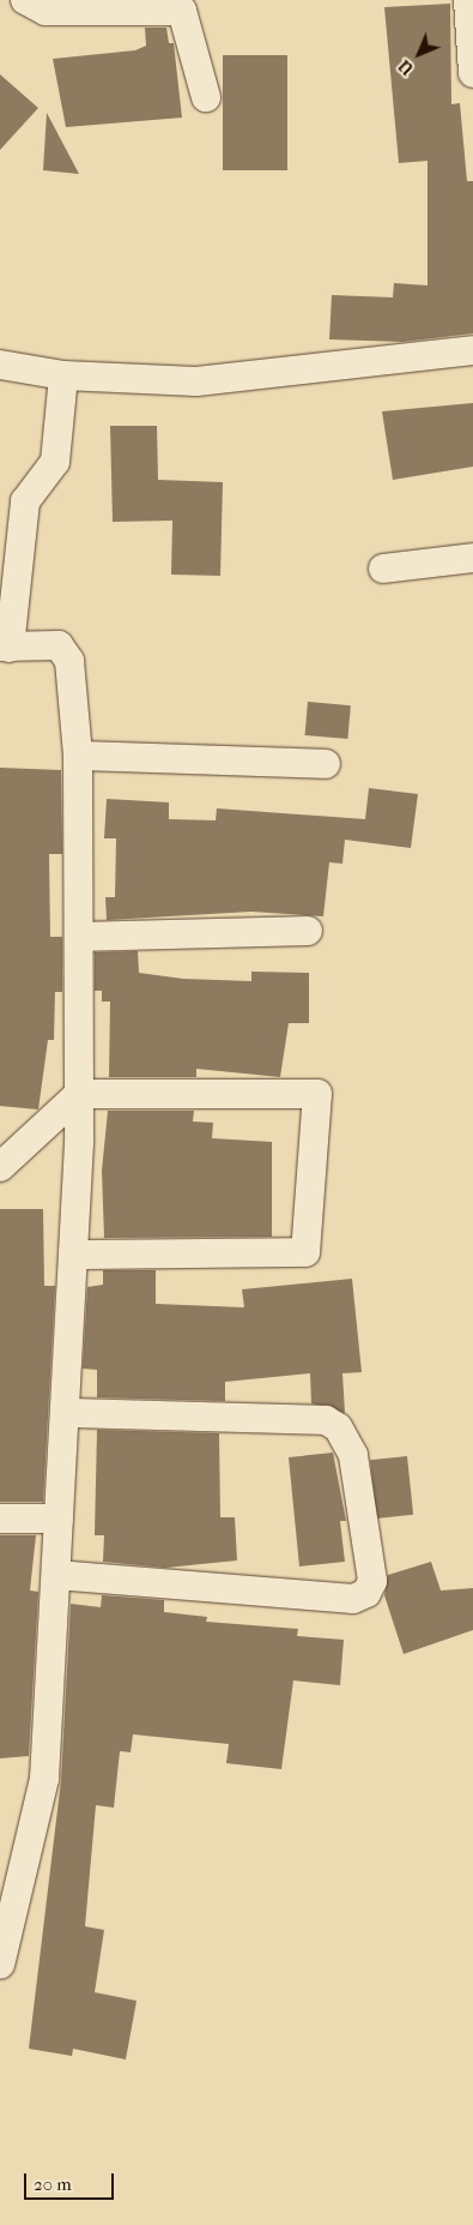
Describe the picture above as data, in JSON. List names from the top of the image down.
{
  "scale_bar": "20 m",
  "north": "bottom left"
}
